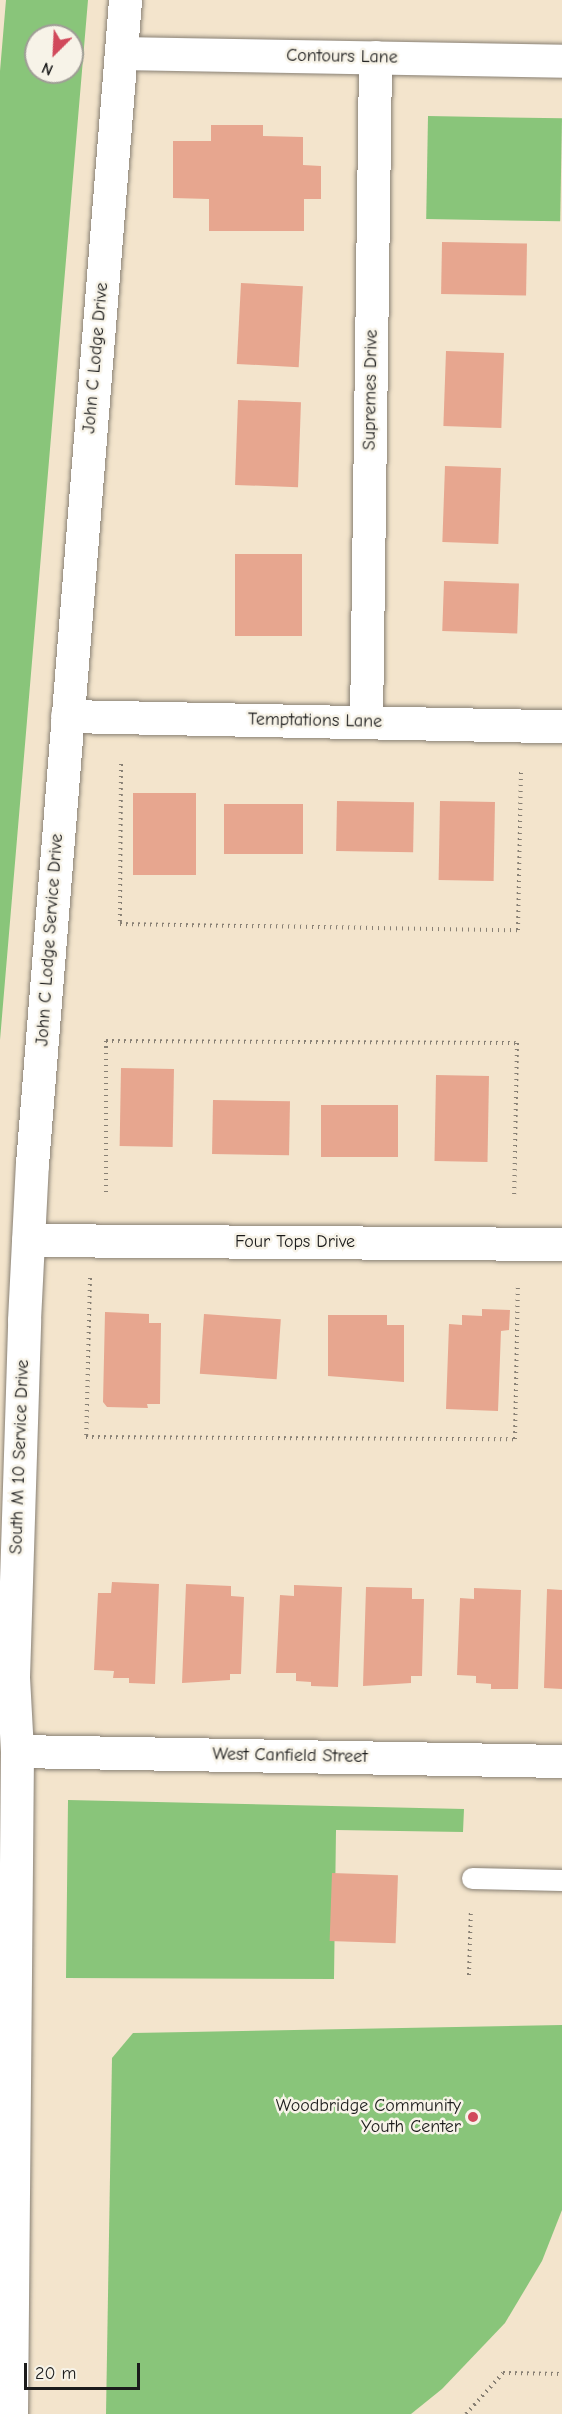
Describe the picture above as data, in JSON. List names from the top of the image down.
{
  "streets": {
    "street": [
      "Contours Lane",
      "John C Lodge Drive",
      "Supremes Drive",
      "Temptations Lane",
      "John C Lodge Service Drive",
      "Four Tops Drive",
      "South M 10 Service Drive",
      "West Canfield Street"
    ]
  },
  "crossings": [
    ["Contours Lane", "John C Lodge Drive"],
    ["Contours Lane", "Supremes Drive"],
    ["John C Lodge Drive", "Temptations Lane"],
    ["John C Lodge Drive", "John C Lodge Service Drive"],
    ["Supremes Drive", "Temptations Lane"],
    ["Temptations Lane", "John C Lodge Service Drive"],
    ["John C Lodge Service Drive", "South M 10 Service Drive"],
    ["Four Tops Drive", "South M 10 Service Drive"],
    ["South M 10 Service Drive", "West Canfield Street"]
  ],
  "places": ["Woodbridge Community Youth Center"],
  "scale_bar": "20 m",
  "north": "bottom left"
}
